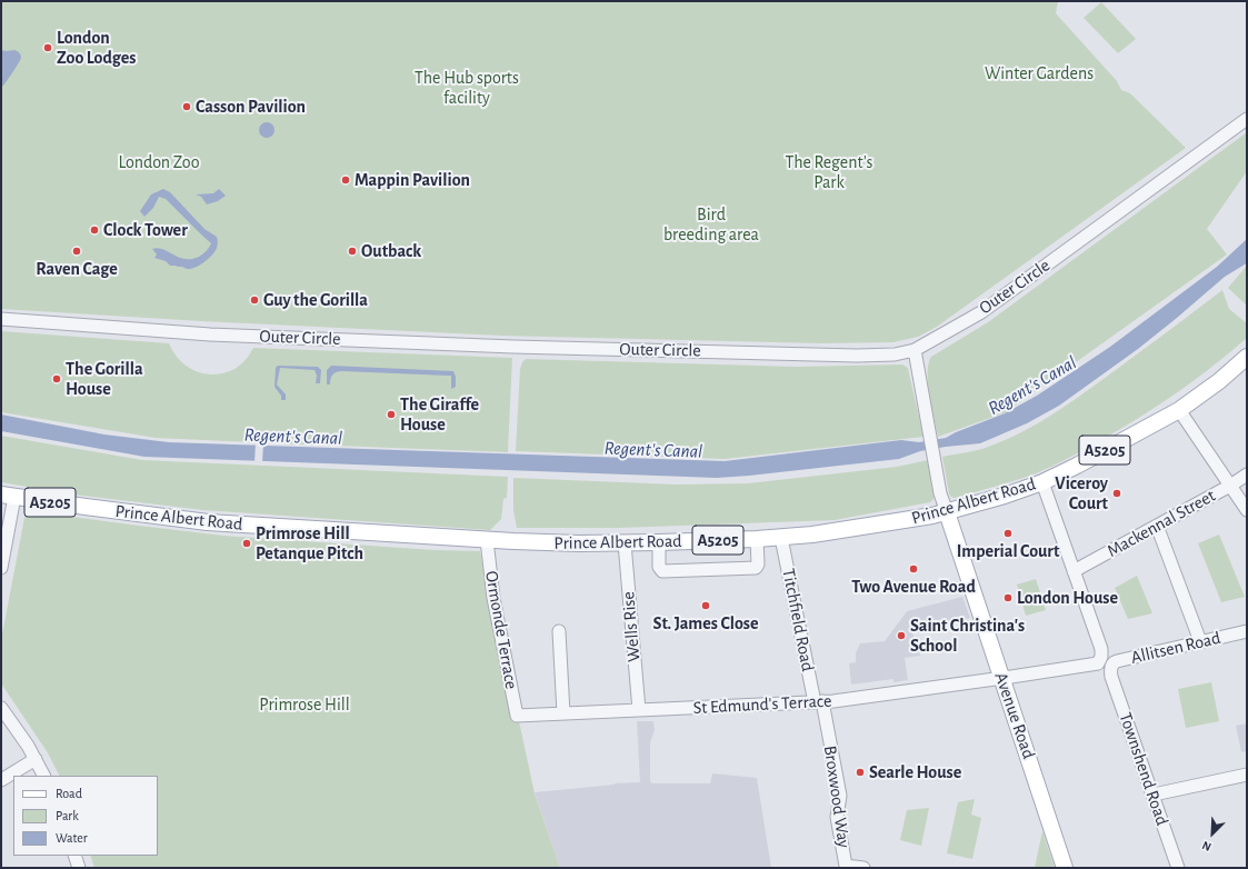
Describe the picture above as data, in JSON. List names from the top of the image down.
{
  "streets": {
    "main road": ["A5205", "Prince Albert Road", "Avenue Road"],
    "street": [
      "Outer Circle",
      "Mackennal Street",
      "Titchfield Road",
      "Wells Rise",
      "Ormonde Terrace",
      "Allitsen Road",
      "St Edmund's Terrace",
      "Townshend Road",
      "Broxwood Way"
    ]
  },
  "crossings": [
    ["Outer Circle", "Avenue Road"],
    ["Prince Albert Road", "Titchfield Road"],
    ["Prince Albert Road", "Wells Rise"],
    ["Prince Albert Road", "Ormonde Terrace"],
    ["Prince Albert Road", "Avenue Road"],
    ["Titchfield Road", "St Edmund's Terrace"],
    ["Titchfield Road", "Broxwood Way"],
    ["Wells Rise", "St Edmund's Terrace"],
    ["Ormonde Terrace", "St Edmund's Terrace"],
    ["Allitsen Road", "Townshend Road"],
    ["St Edmund's Terrace", "Avenue Road"],
    ["St Edmund's Terrace", "Broxwood Way"]
  ],
  "water": ["Regent's Canal"],
  "parks": [
    "Winter Gardens",
    "The Hub sports facility",
    "London Zoo",
    "The Regent's Park",
    "Bird breeding area",
    "Primrose Hill"
  ],
  "places": [
    "London Zoo Lodges",
    "Casson Pavilion",
    "Mappin Pavilion",
    "Clock Tower",
    "Raven Cage",
    "Outback",
    "Guy the Gorilla",
    "The Gorilla House",
    "The Giraffe House",
    "Viceroy Court",
    "Imperial Court",
    "Primrose Hill Petanque Pitch",
    "Two Avenue Road",
    "London House",
    "St. James Close",
    "Saint Christina's School",
    "Searle House"
  ],
  "legend": ["Road", "Park", "Water"],
  "north": "bottom left"
}
